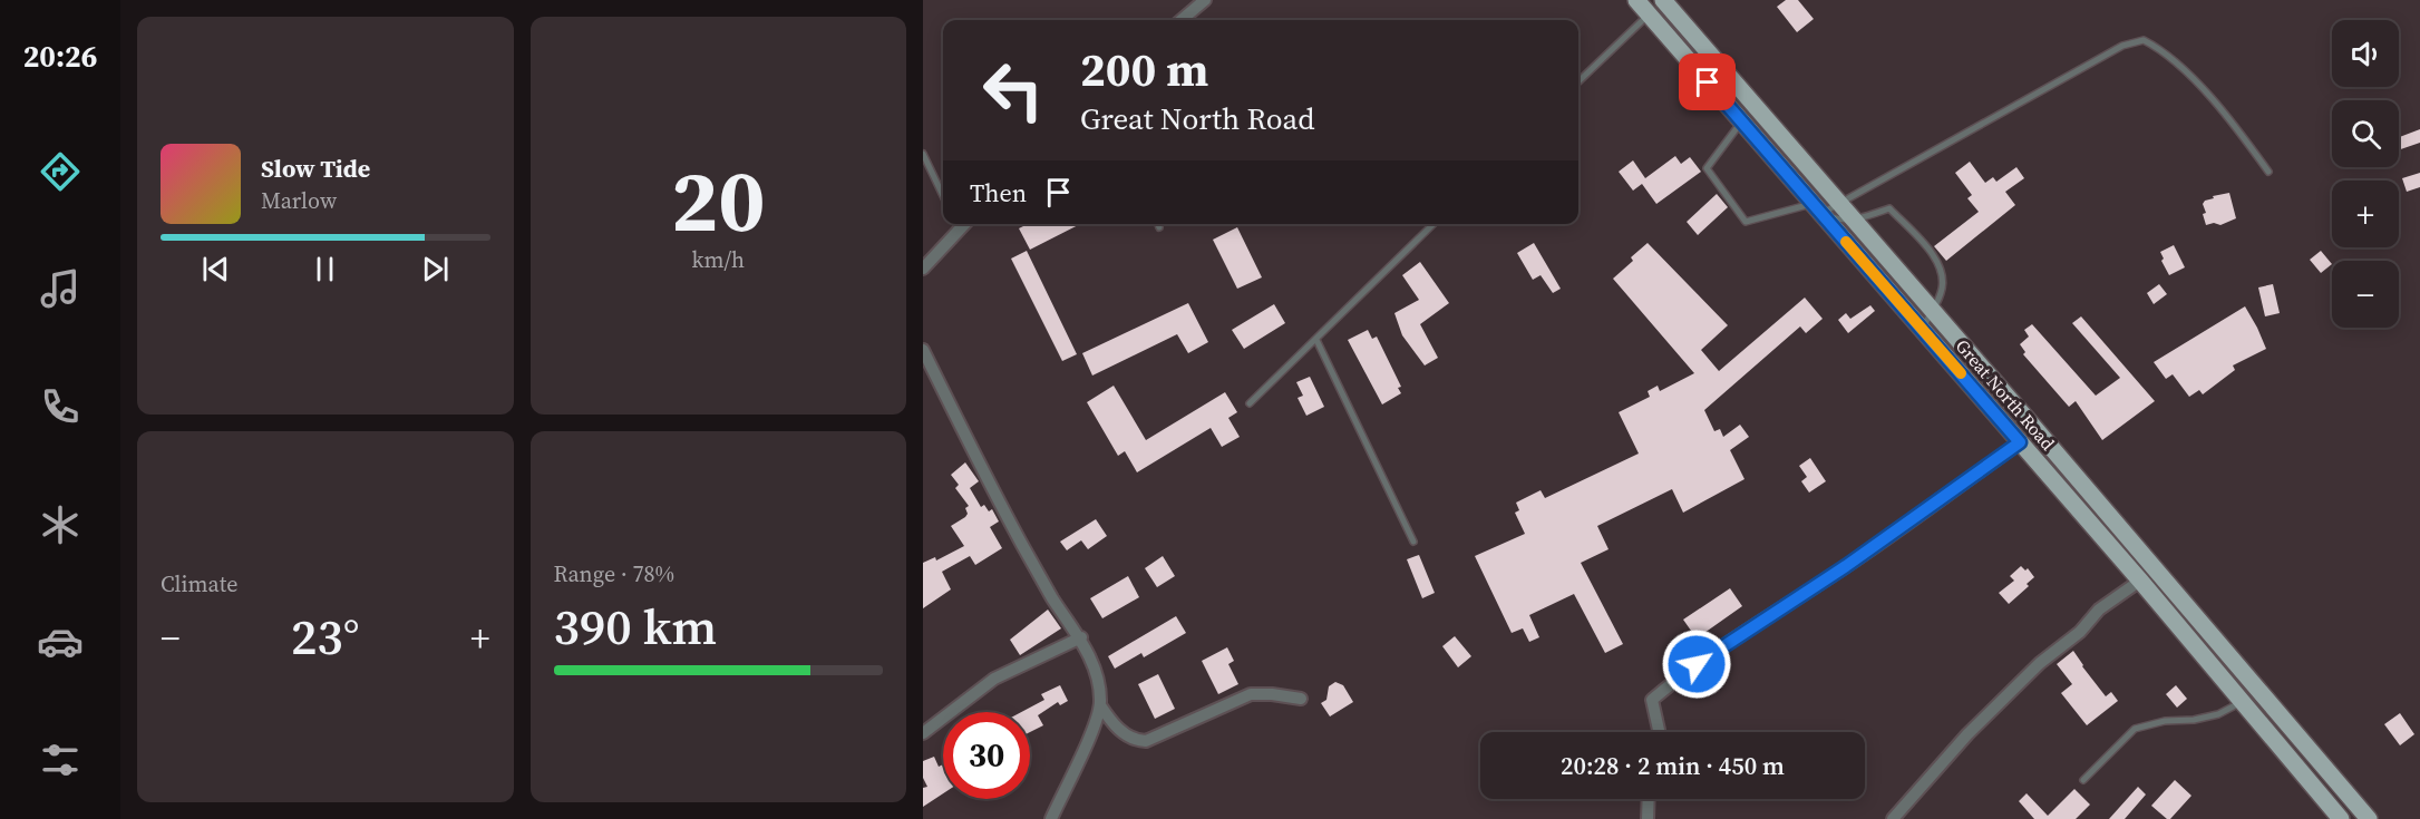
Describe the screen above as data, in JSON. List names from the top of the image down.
{
  "streets": {
    "main road": ["Great North Road"]
  },
  "page": {
    "tabs": "20:26",
    "tile": [
      ["20", "km/h"],
      "Climate",
      ["Range · 78%", "390 km"]
    ],
    "map_buttons": ["+", "−"],
    "turn": ["200 m", "Great North Road"],
    "song": ["Slow Tide", "Marlow"],
    "then": "Then",
    "heat": ["−", "23°", "+"],
    "limit": "30",
    "trip": "20:28 · 2 min · 450 m"
  }
}
